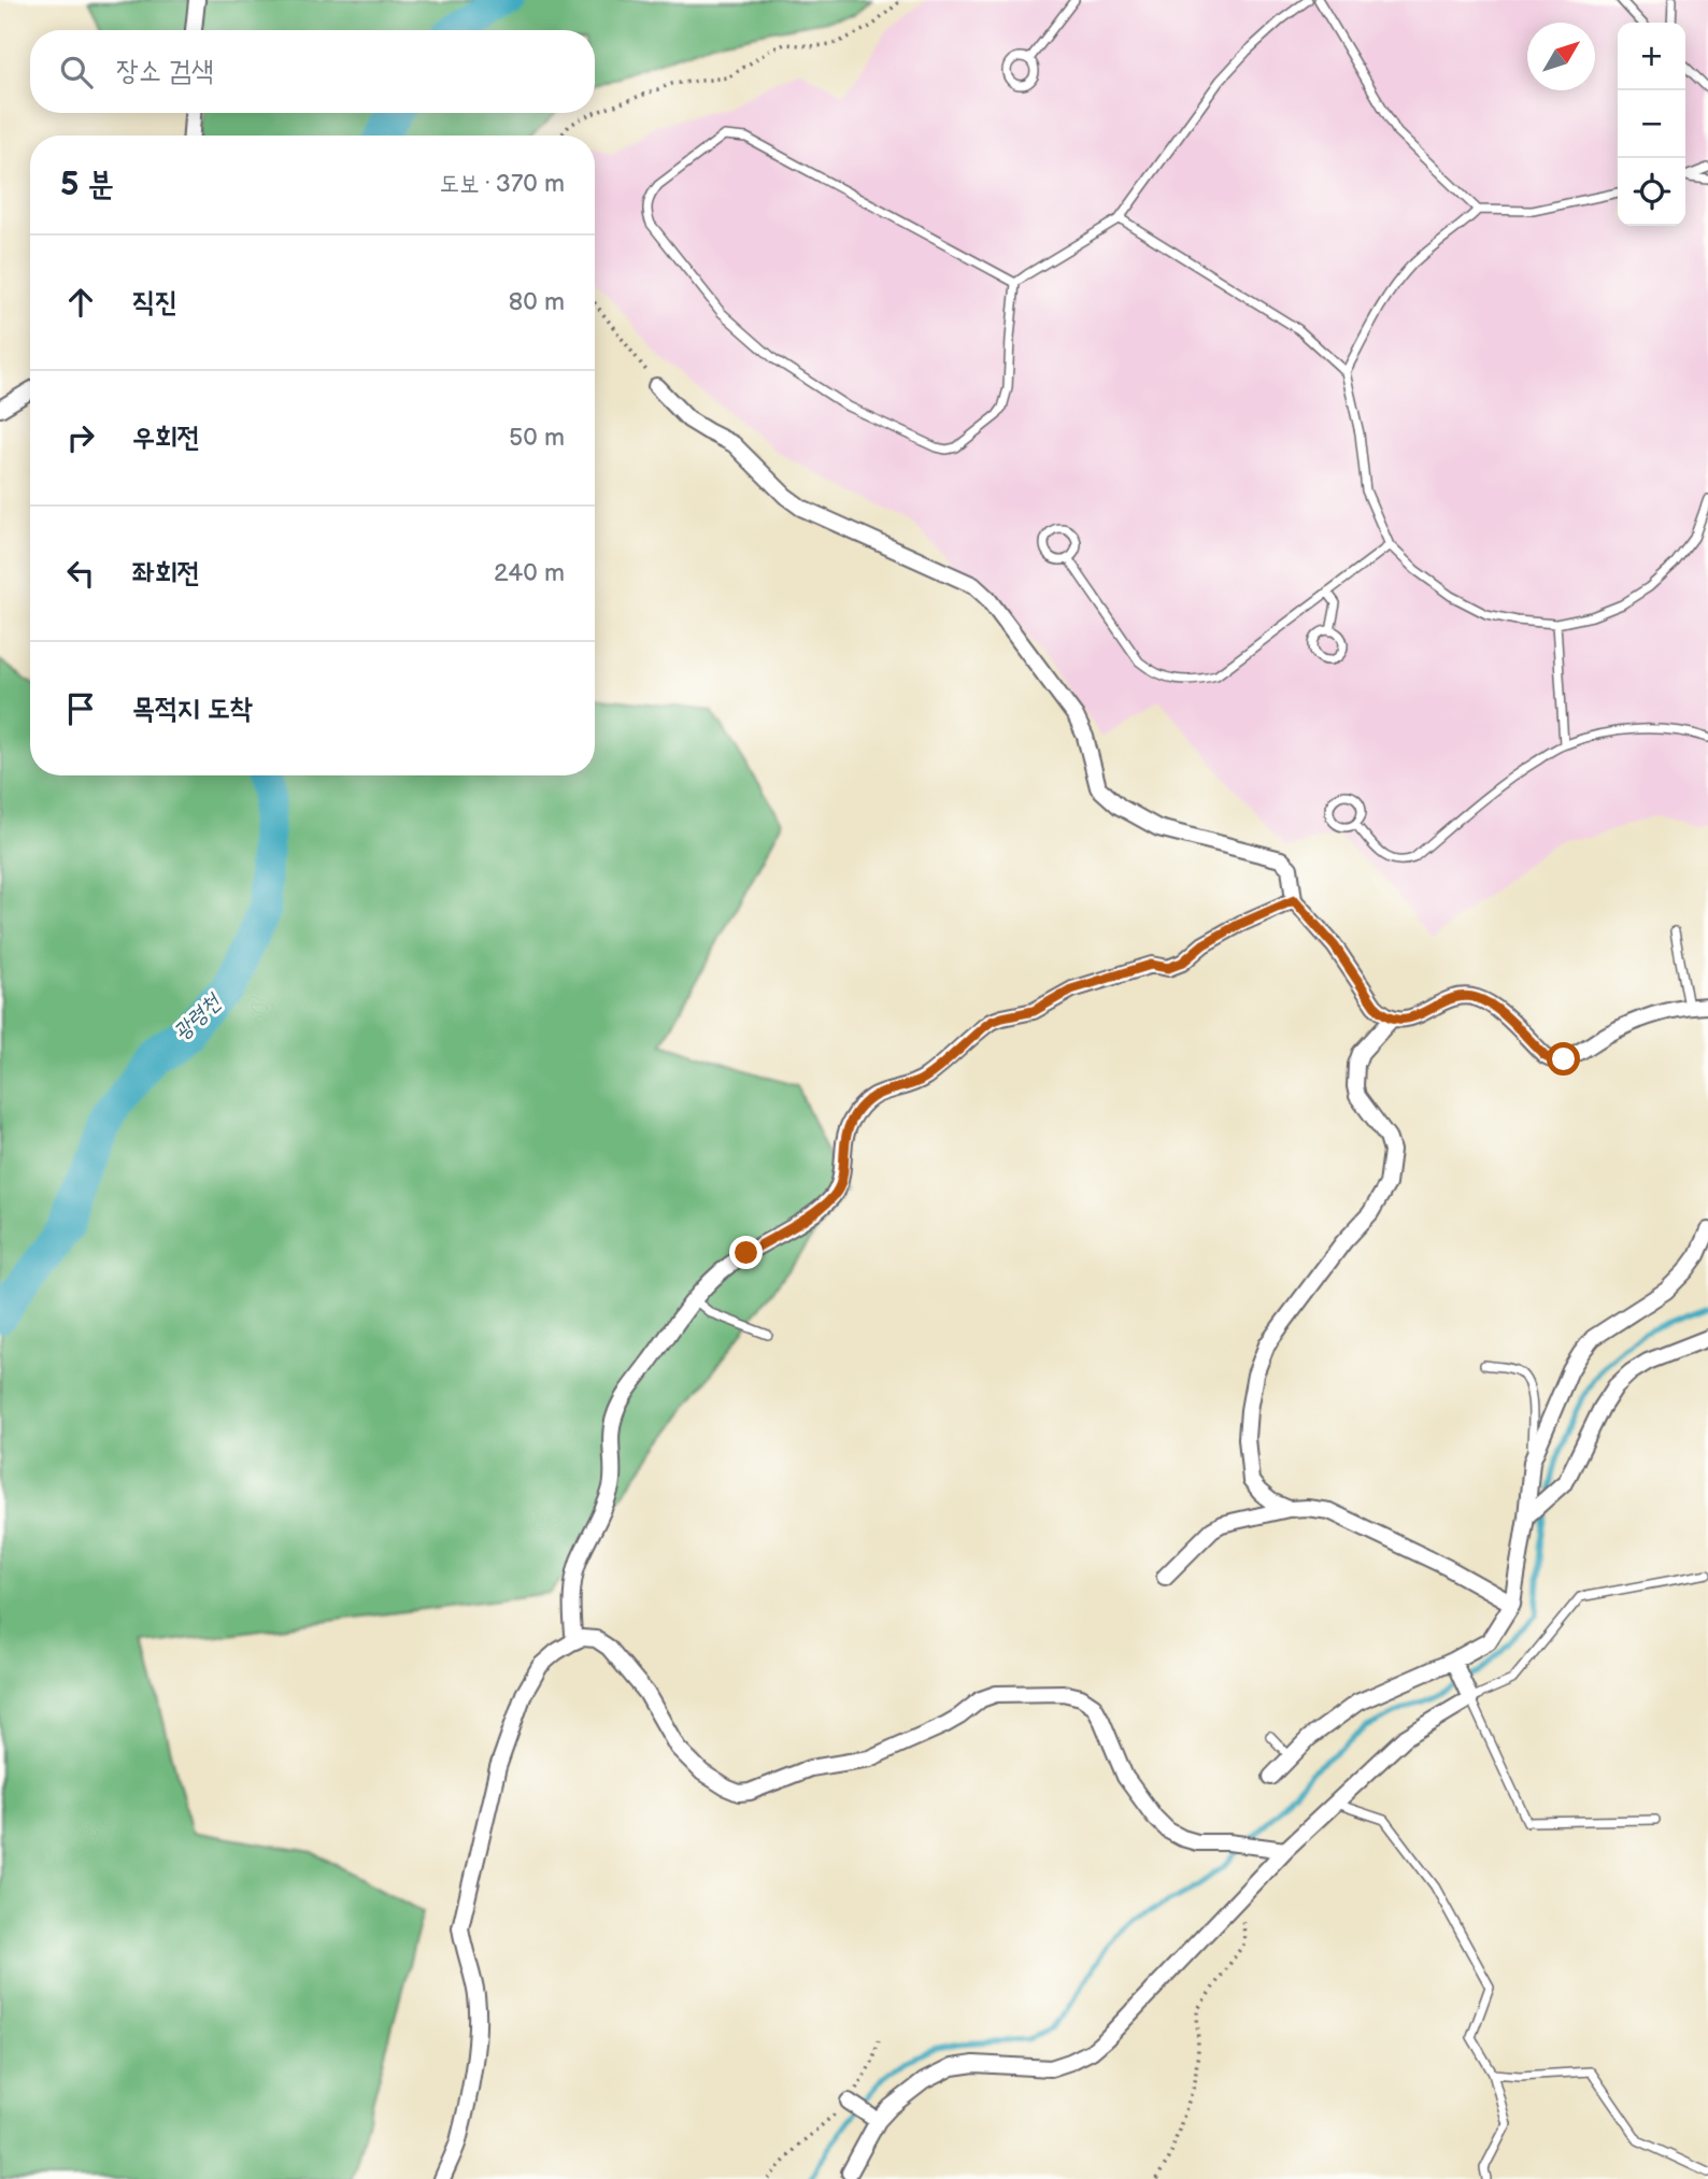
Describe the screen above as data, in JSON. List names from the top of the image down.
{
  "water": ["광령천"],
  "north": "top right",
  "page": {
    "map_buttons": ["+", "−"],
    "search": "장소 검색",
    "heading": ["5 분", "도보 · 370 m"],
    "list": [
      ["직진", "80 m"],
      ["우회전", "50 m"],
      ["좌회전", "240 m"],
      "목적지 도착"
    ]
  }
}
